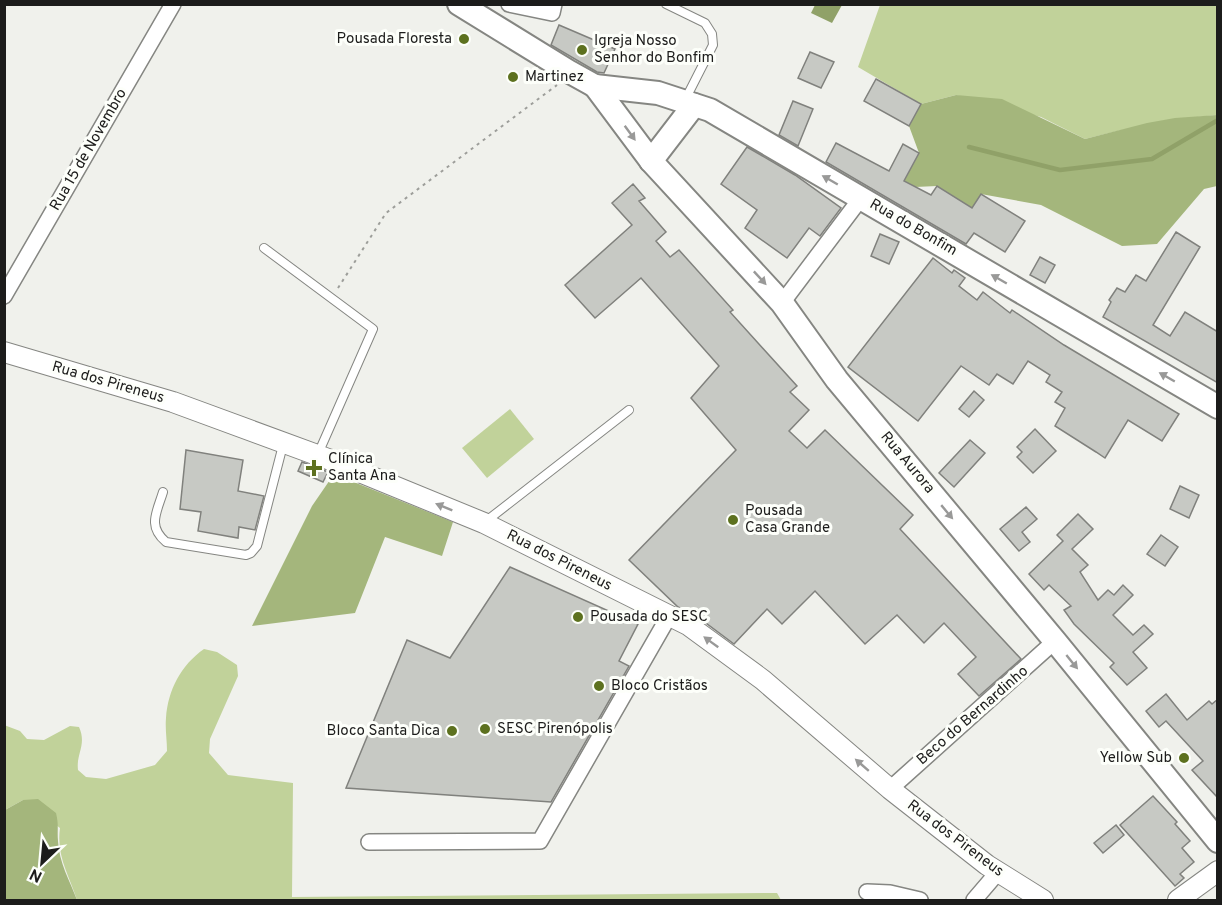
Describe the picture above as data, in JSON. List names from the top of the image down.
{
  "streets": {
    "main road": ["Rua do Bonfim", "Rua Aurora"],
    "street": ["Rua 15 de Novembro", "Rua dos Pireneus", "Beco do Bernardinho"]
  },
  "crossings": [
    ["Rua do Bonfim", "Rua Aurora"],
    ["Rua dos Pireneus", "Beco do Bernardinho"],
    ["Rua Aurora", "Beco do Bernardinho"]
  ],
  "one_way": ["Rua do Bonfim", "Rua dos Pireneus", "Rua Aurora"],
  "places": {
    "other": [
      "Pousada Floresta",
      "Igreja Nosso Senhor do Bonfim",
      "Martinez",
      "Pousada Casa Grande",
      "Pousada do SESC",
      "Bloco Cristãos",
      "SESC Pirenópolis",
      "Bloco Santa Dica",
      "Yellow Sub"
    ],
    "health": ["Clínica Santa Ana"]
  },
  "north": "bottom left"
}
